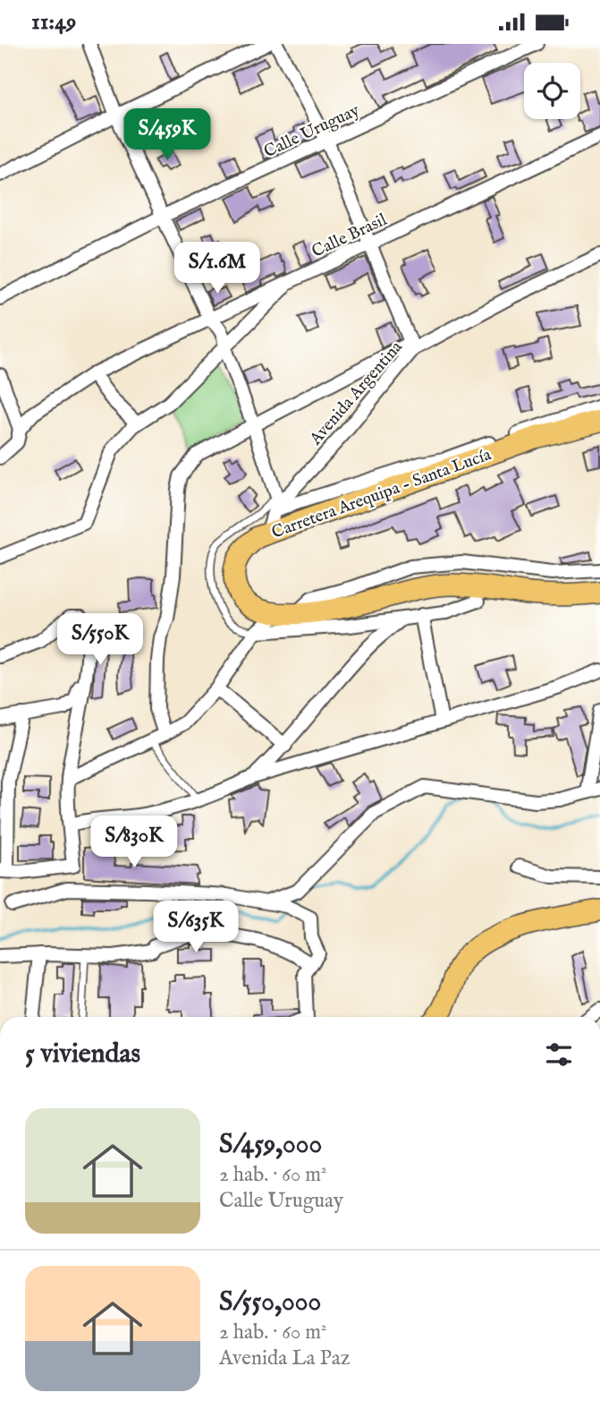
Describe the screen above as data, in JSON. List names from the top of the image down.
{
  "streets": {
    "main road": ["Carretera Arequipa - Santa Lucía"],
    "street": ["Calle Uruguay", "Calle Brasil", "Avenida Argentina"]
  },
  "crossings": [
    ["Avenida Argentina", "Carretera Arequipa - Santa Lucía"]
  ],
  "page": {
    "status": "11:49",
    "price": [
      "S/459K",
      "S/1.6M",
      "S/550K",
      "S/830K",
      "S/635K"
    ],
    "heading": "5 viviendas",
    "list": [
      {
        "name": "S/459,000",
        "note": "2 hab. · 60 m² · Calle Uruguay"
      },
      {
        "name": "S/550,000",
        "note": "2 hab. · 60 m² · Avenida La Paz"
      }
    ]
  }
}
